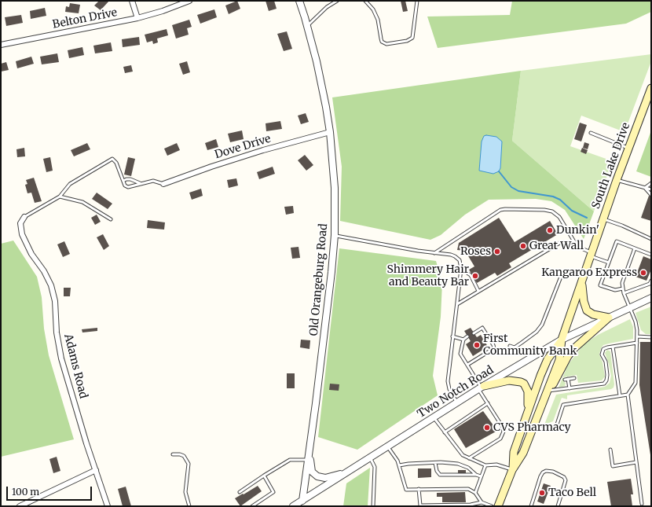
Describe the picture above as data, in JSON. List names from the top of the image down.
{
  "streets": {
    "main road": ["South Lake Drive"],
    "street": [
      "Belton Drive",
      "Dove Drive",
      "Old Orangeburg Road",
      "Adams Road",
      "Two Notch Road"
    ]
  },
  "crossings": [
    ["Dove Drive", "Old Orangeburg Road"],
    ["South Lake Drive", "Two Notch Road"],
    ["Old Orangeburg Road", "Two Notch Road"]
  ],
  "places": [
    "Dunkin'",
    "Great Wall",
    "Roses",
    "Kangaroo Express",
    "Shimmery Hair and Beauty Bar",
    "First Community Bank",
    "CVS Pharmacy",
    "Taco Bell"
  ],
  "scale_bar": "100 m"
}
